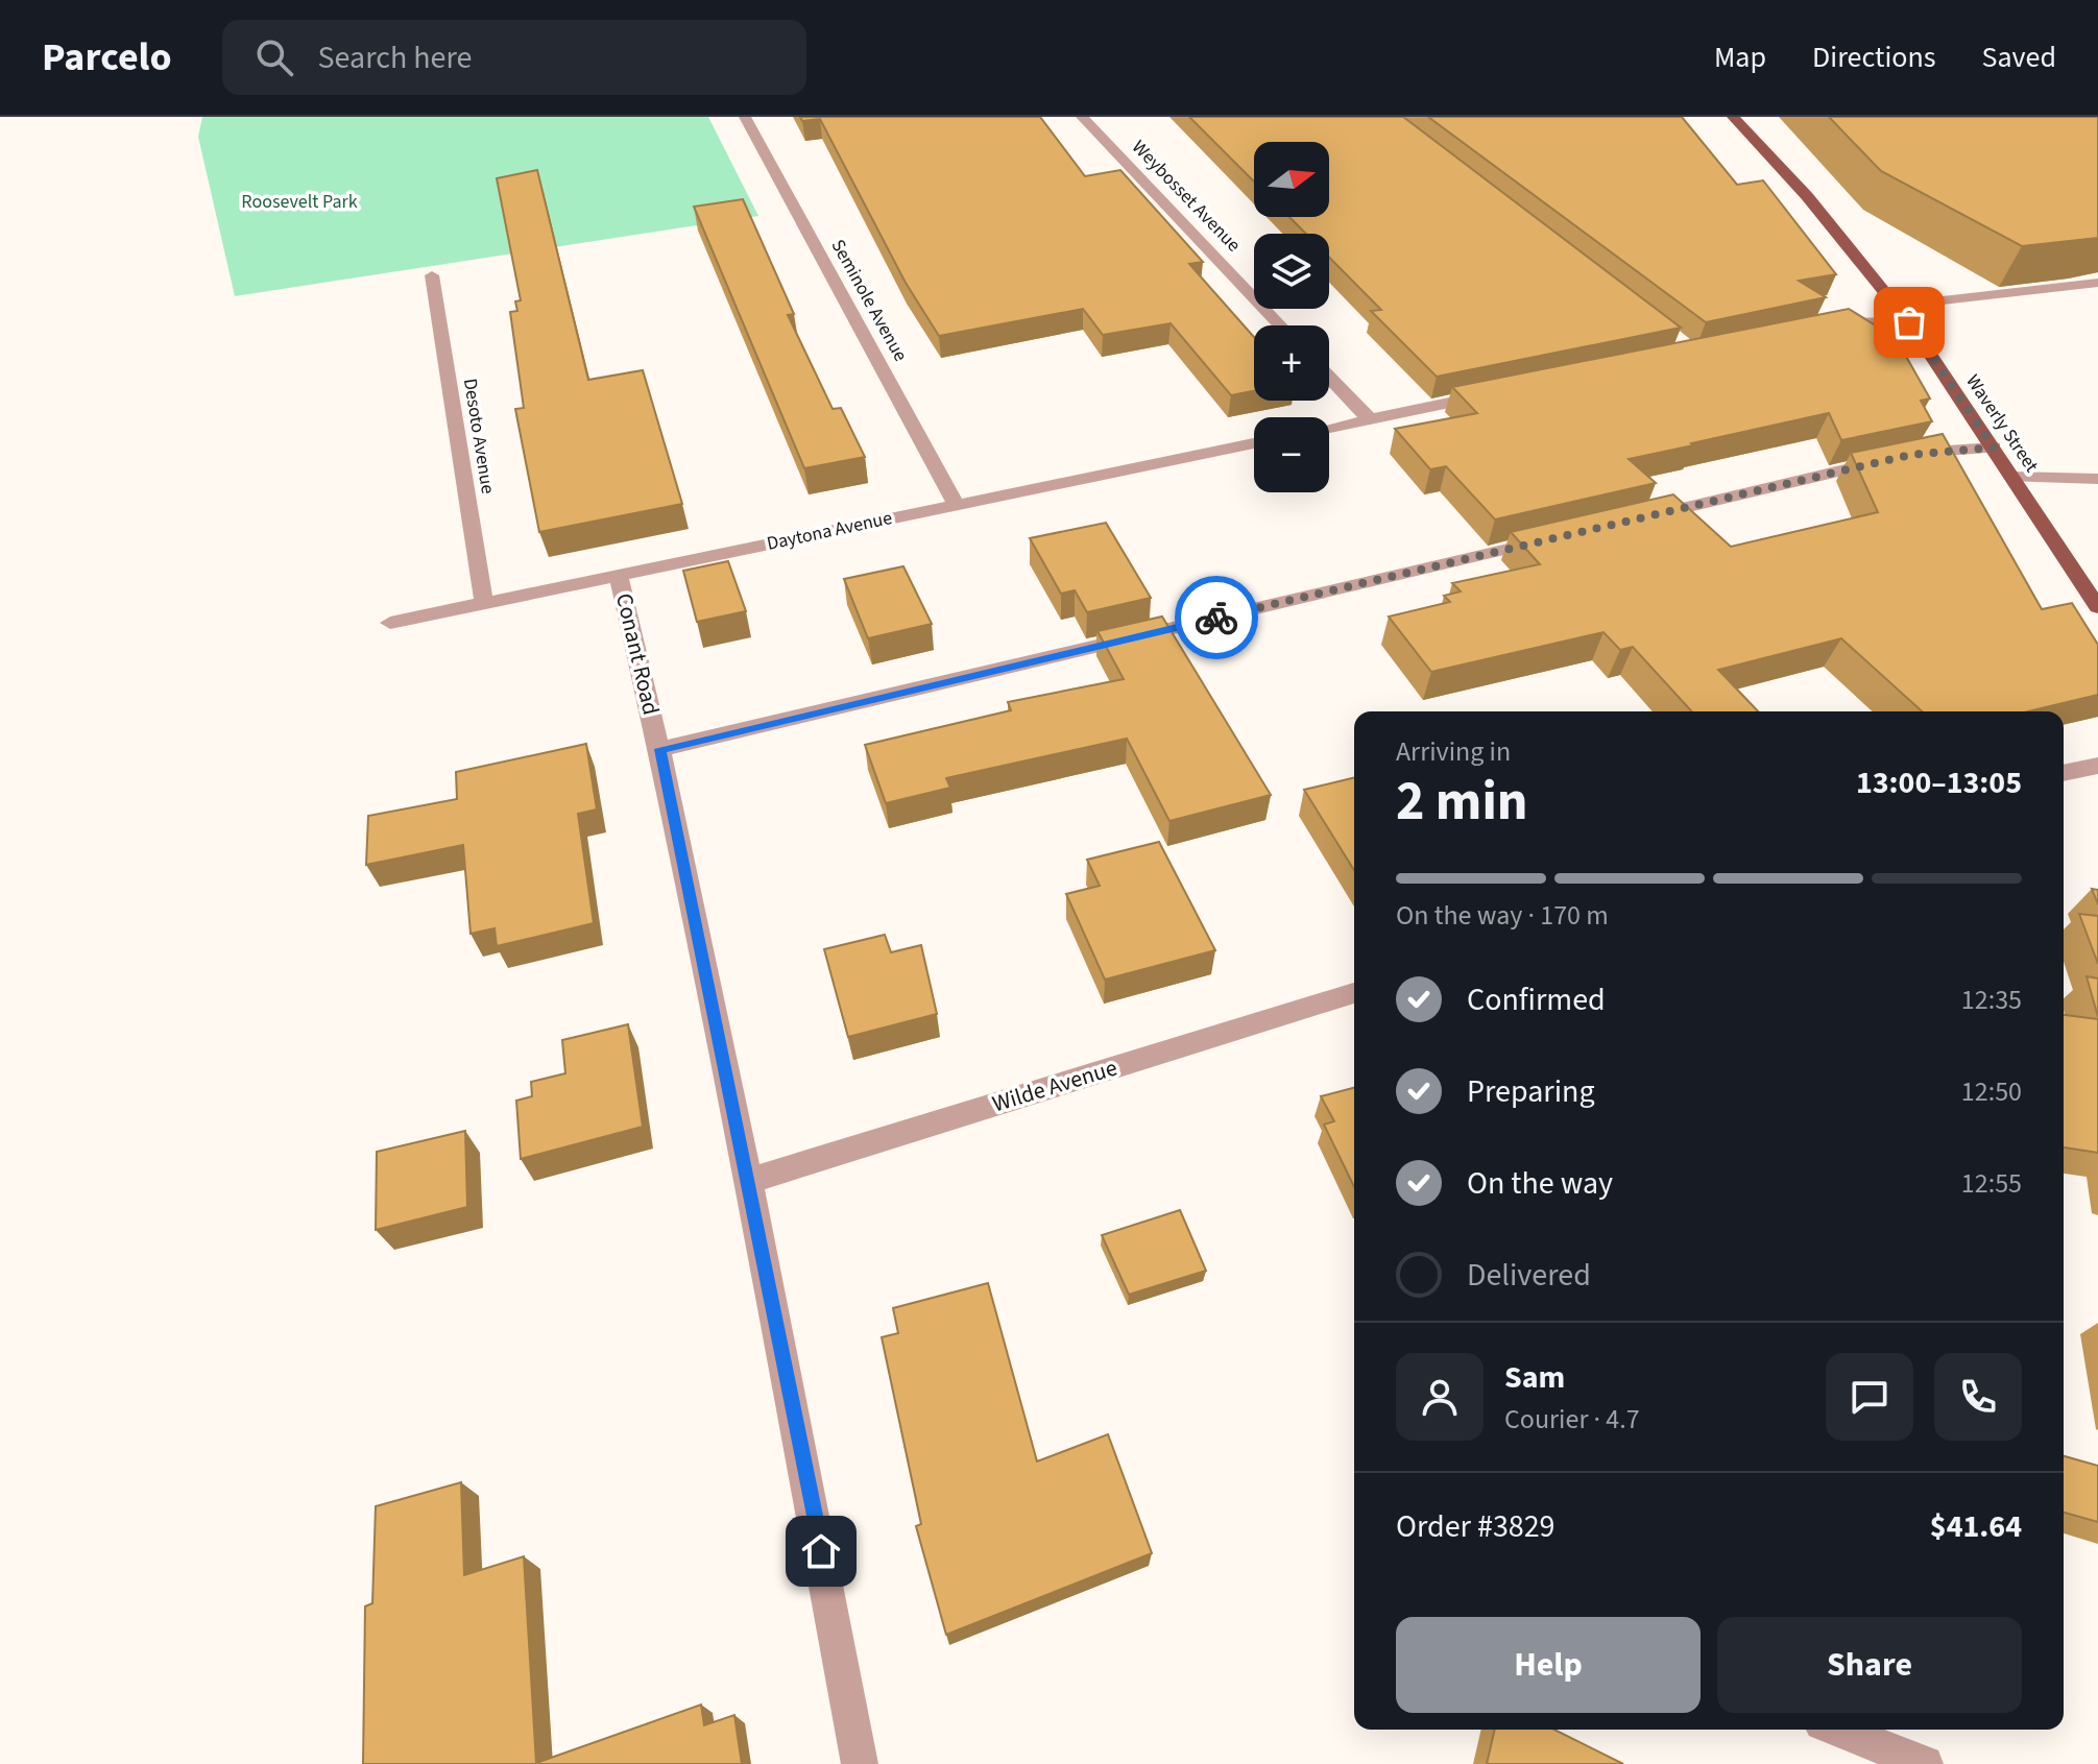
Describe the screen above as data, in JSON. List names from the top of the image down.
{
  "streets": {
    "main road": ["Waverly Street"],
    "street": [
      "Weybosset Avenue",
      "Seminole Avenue",
      "Desoto Avenue",
      "Daytona Avenue",
      "Conant Road",
      "Wilde Avenue"
    ]
  },
  "crossings": [
    ["Seminole Avenue", "Daytona Avenue"],
    ["Desoto Avenue", "Daytona Avenue"],
    ["Daytona Avenue", "Conant Road"],
    ["Conant Road", "Wilde Avenue"]
  ],
  "parks": ["Roosevelt Park"],
  "north": "right",
  "page": {
    "header": "Parcelo",
    "search": "Search here",
    "nav": ["Map", "Directions", "Saved"],
    "map_buttons": ["+", "−"],
    "heading": ["2 min", "Arriving in", "13:00–13:05"],
    "panel": [
      "Sam",
      "Courier · 4.7",
      "Order #3829",
      "$41.64"
    ],
    "bar": "On the way · 170 m",
    "list": [
      ["Confirmed", "12:35"],
      ["Preparing", "12:50"],
      ["On the way", "12:55"],
      "Delivered"
    ],
    "buttons": ["Help", "Share"]
  }
}
